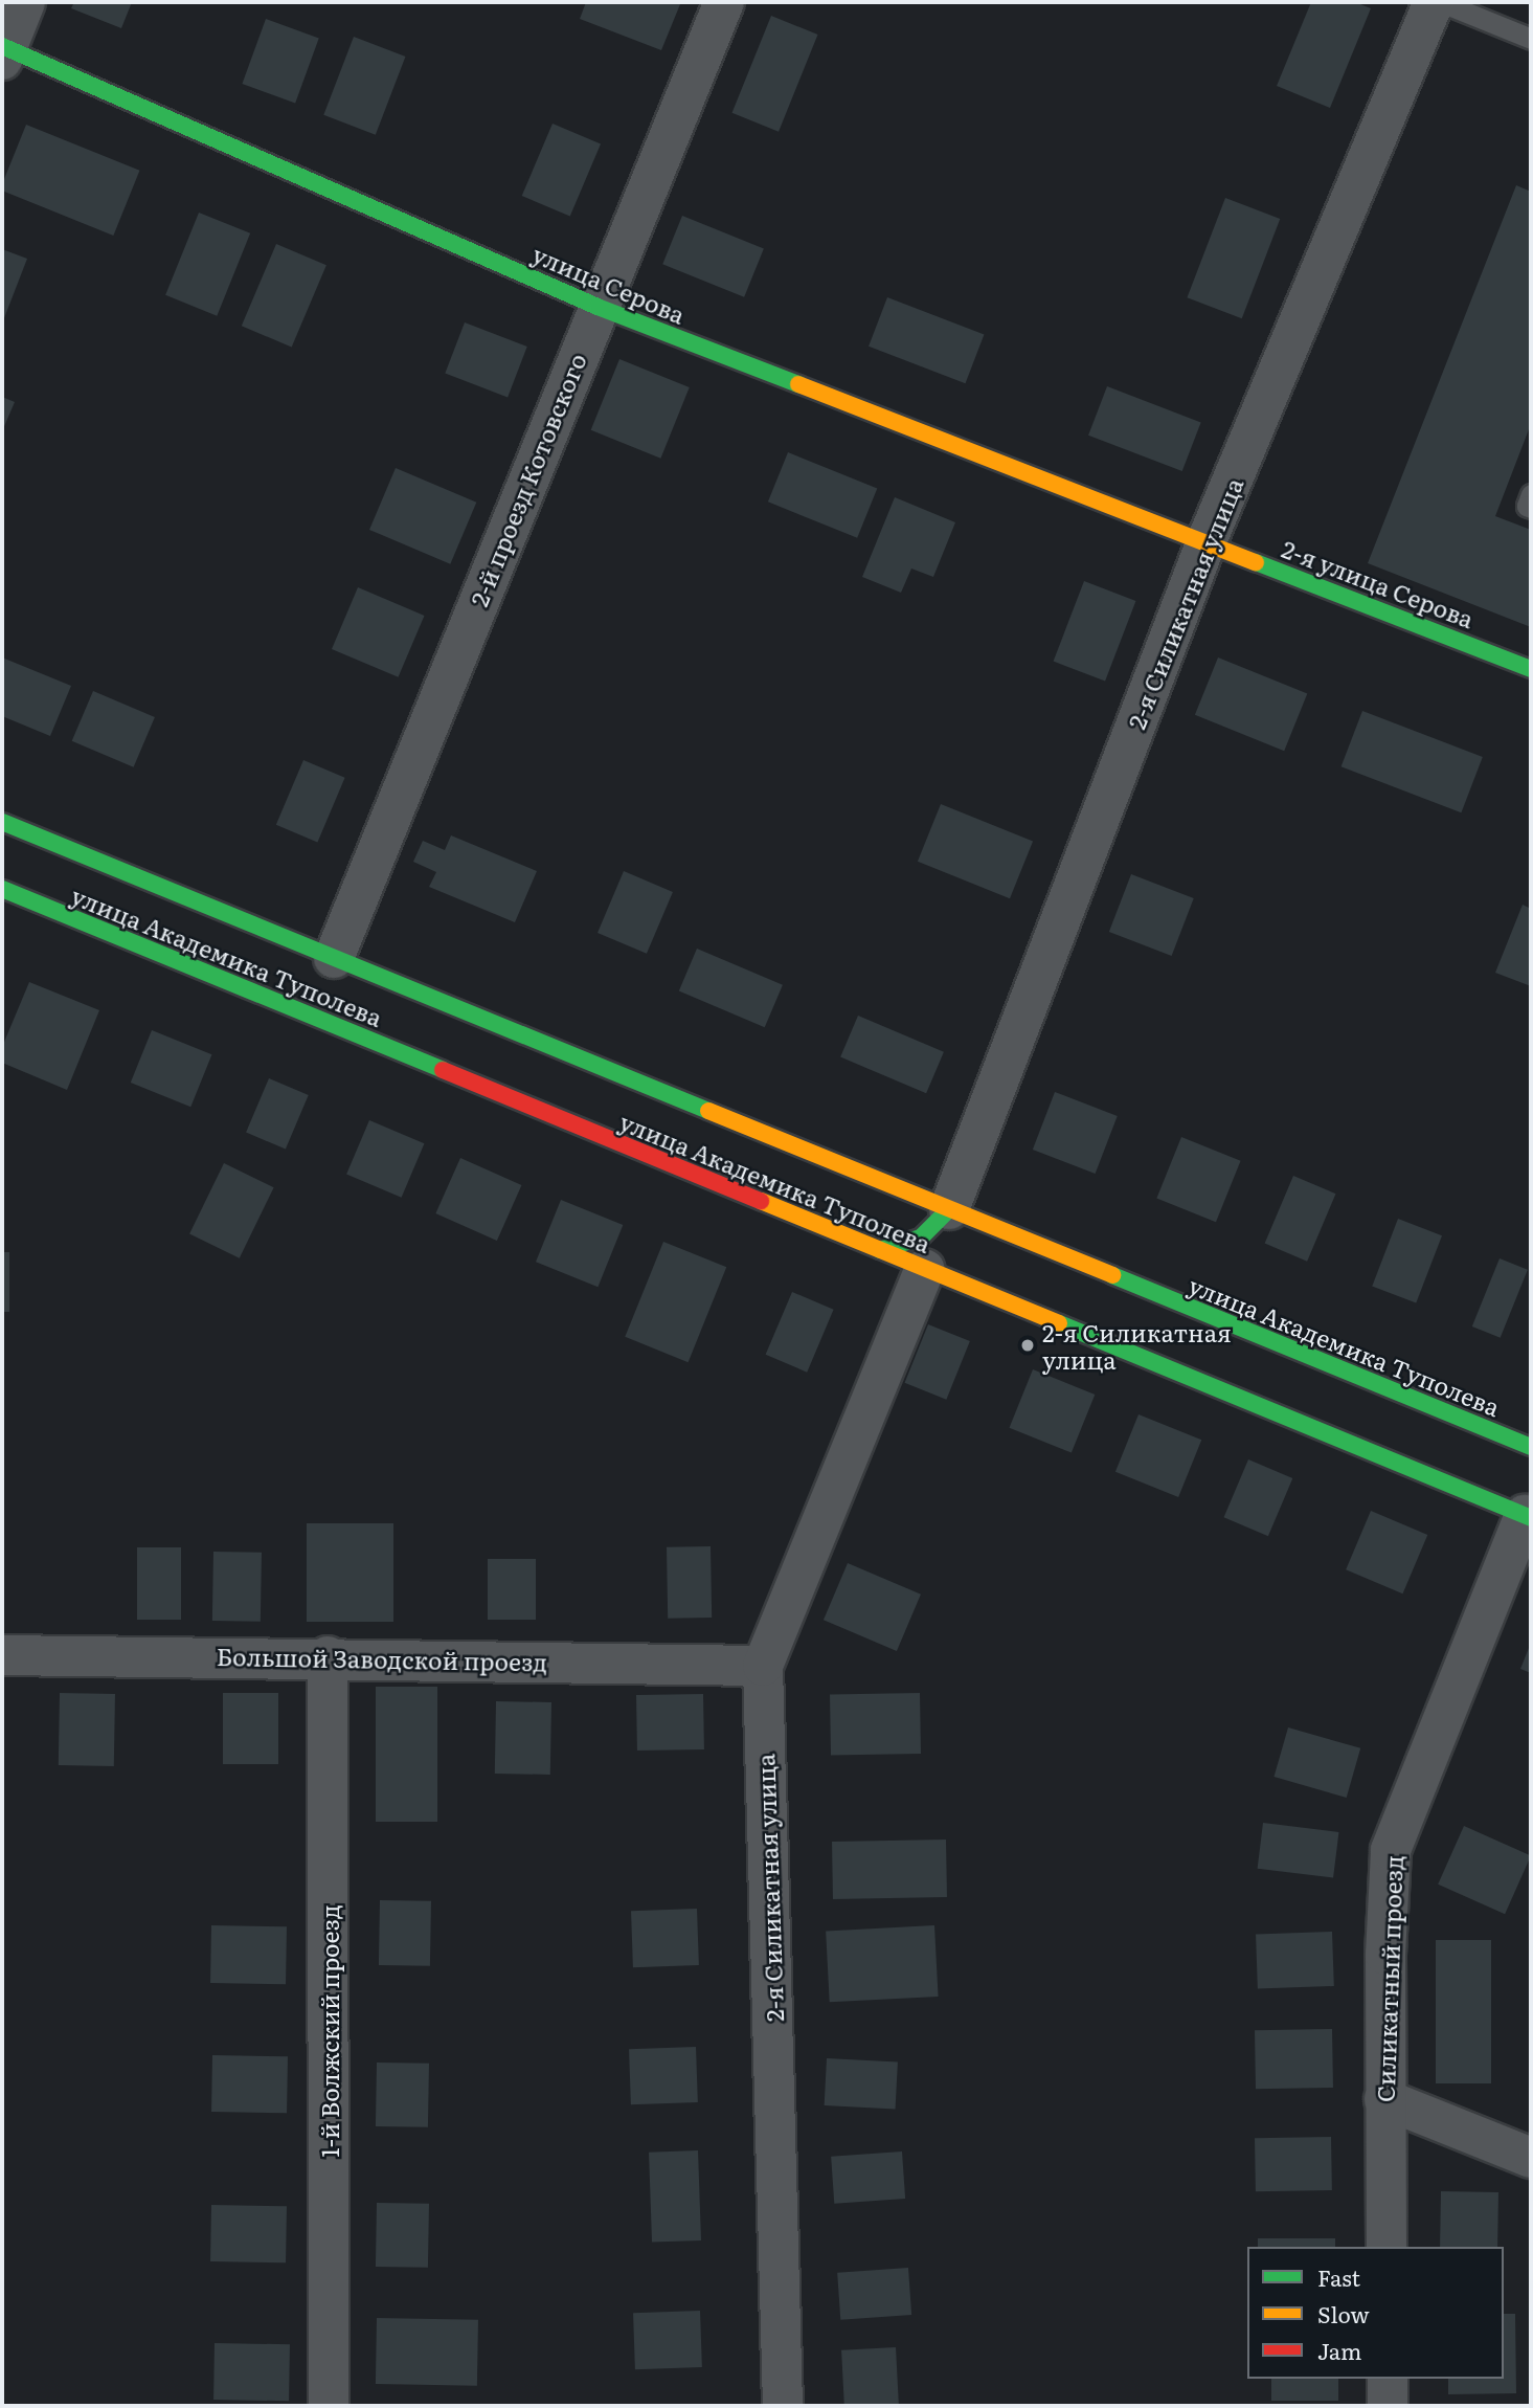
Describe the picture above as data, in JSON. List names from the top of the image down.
{
  "streets": {
    "main road": ["улица Серова", "2-я улица Серова", "улица Академика Туполева"],
    "street": [
      "2-й проезд Котовского",
      "2-я Силикатная улица",
      "Большой Заводской проезд",
      "Силикатный проезд",
      "1-й Волжский проезд"
    ]
  },
  "crossings": [
    ["улица Серова", "2-й проезд Котовского"],
    ["улица Серова", "2-я улица Серова"],
    ["улица Серова", "2-я Силикатная улица"],
    ["2-й проезд Котовского", "улица Академика Туполева"],
    ["2-я улица Серова", "2-я Силикатная улица"],
    ["2-я Силикатная улица", "улица Академика Туполева"],
    ["2-я Силикатная улица", "Большой Заводской проезд"],
    ["улица Академика Туполева", "Силикатный проезд"],
    ["Большой Заводской проезд", "1-й Волжский проезд"]
  ],
  "places": ["2-я Силикатная улица"],
  "legend": ["Fast", "Slow", "Jam"]
}
